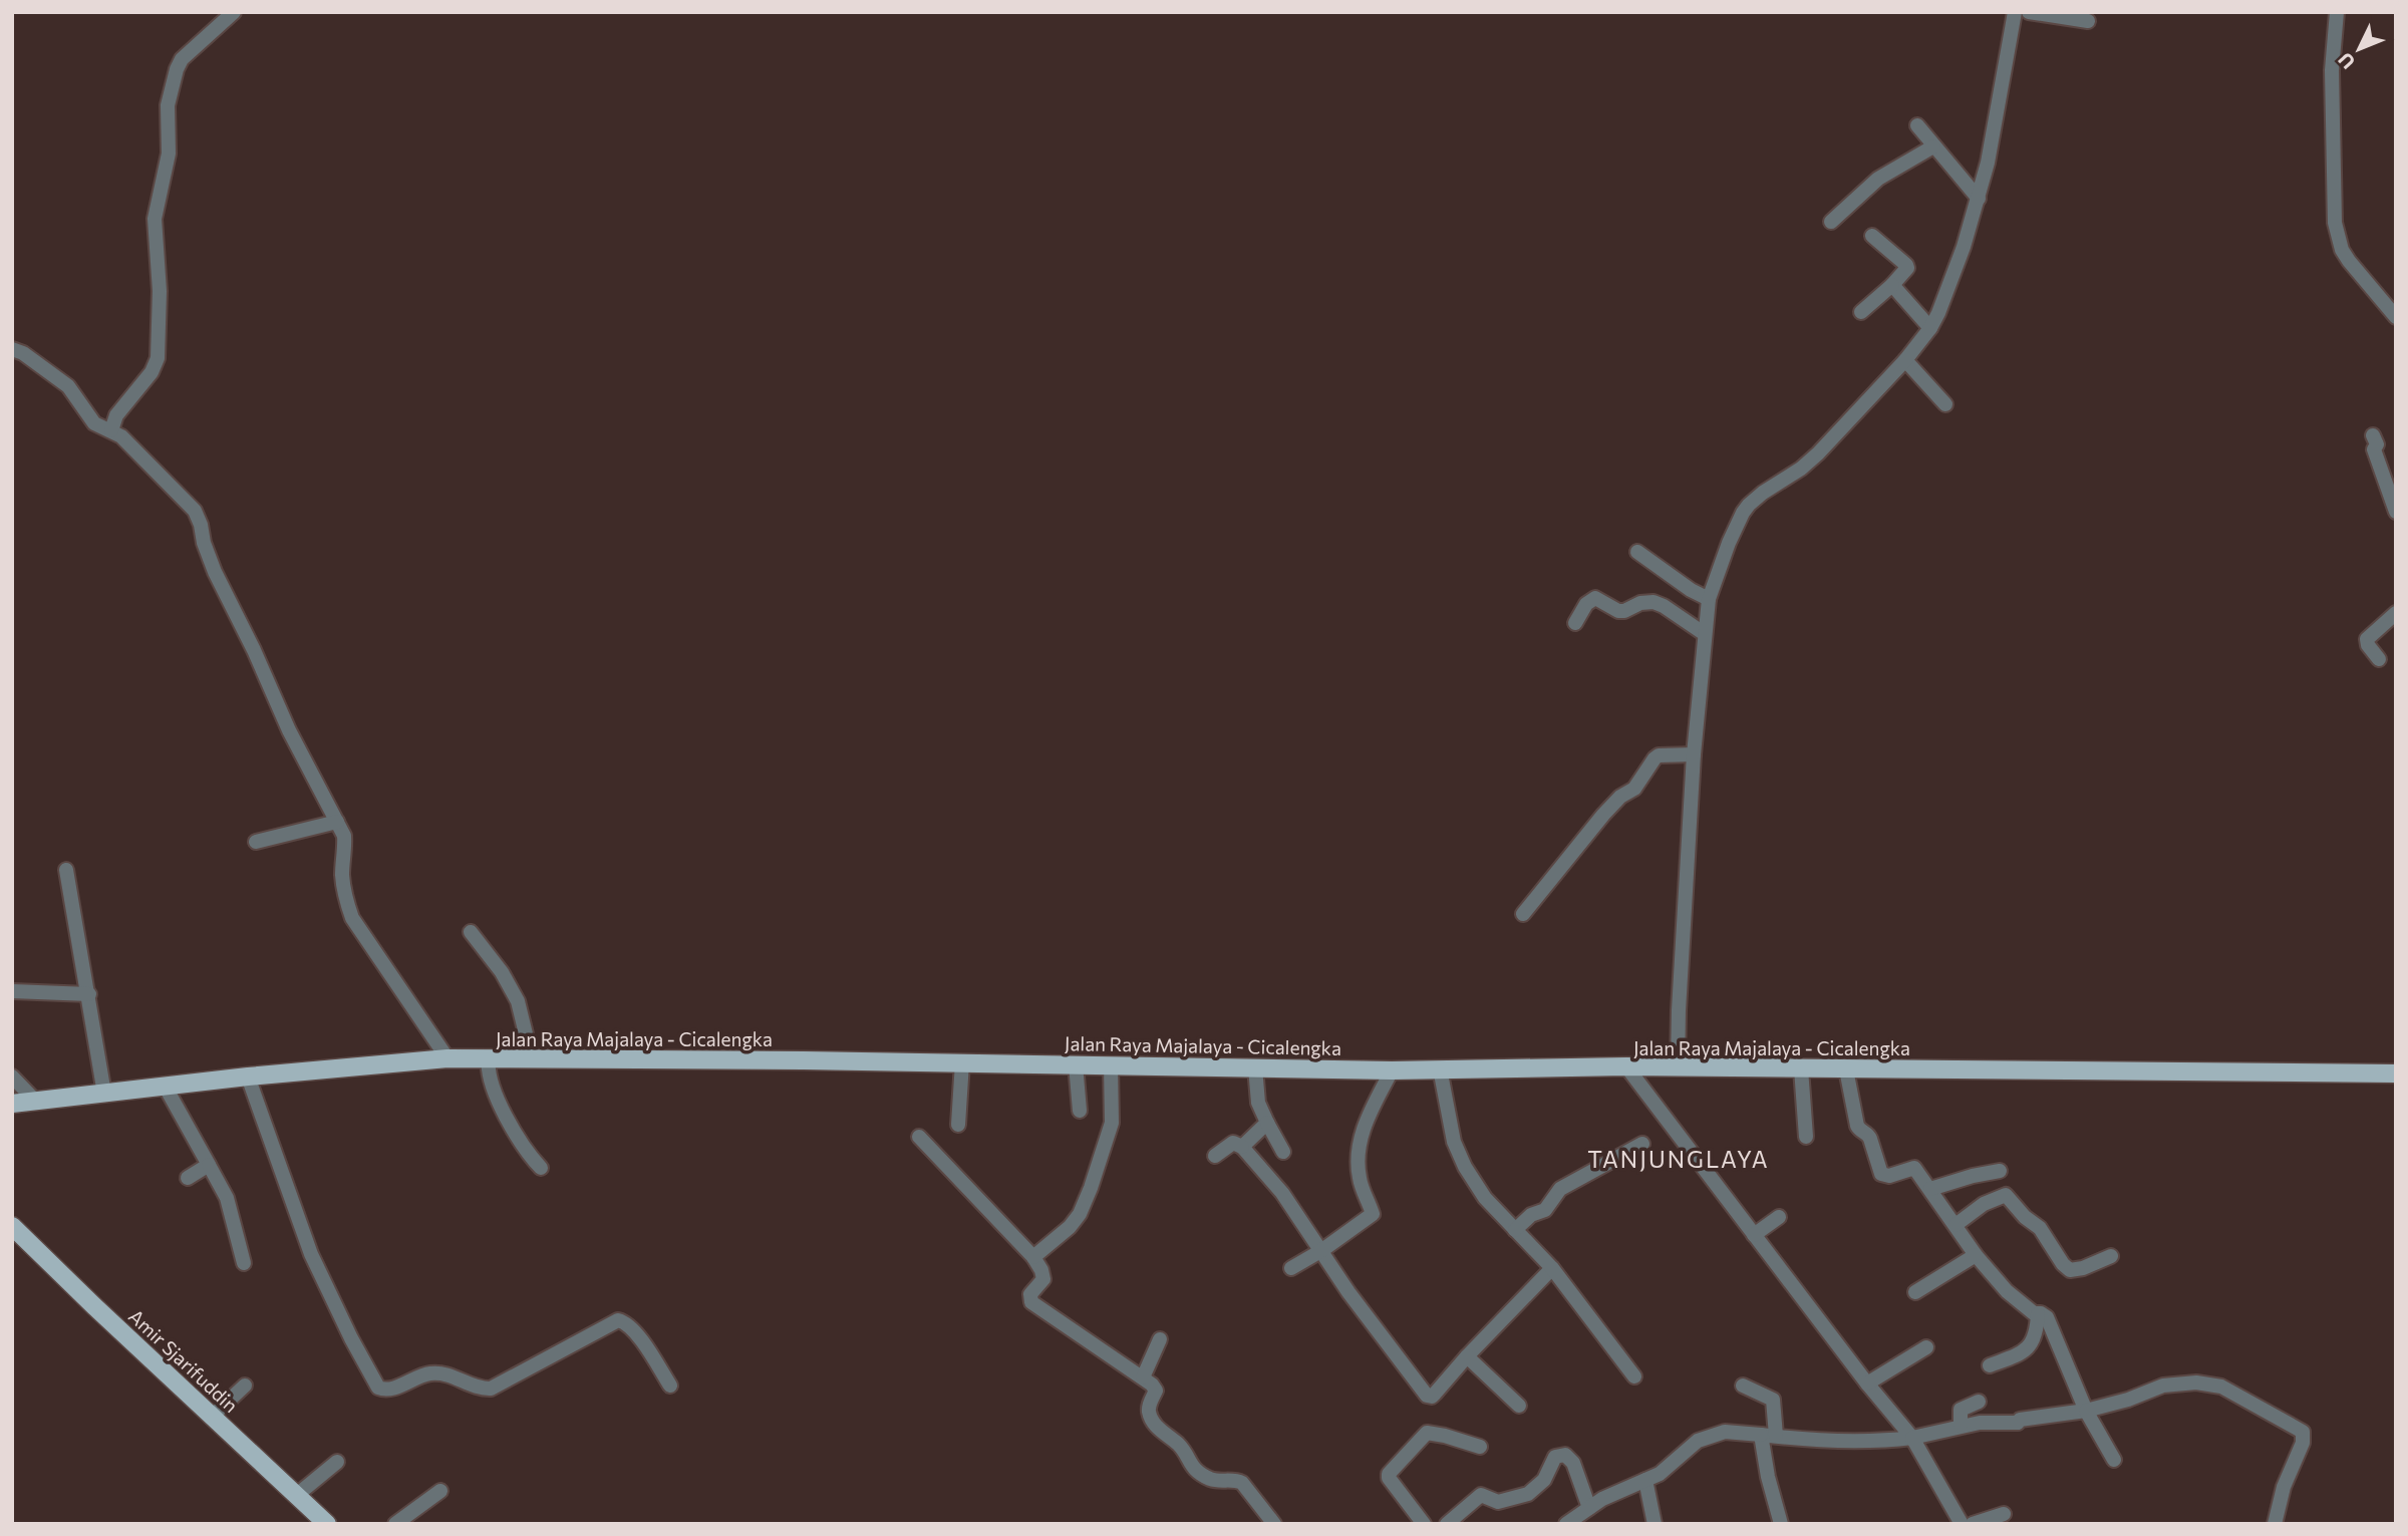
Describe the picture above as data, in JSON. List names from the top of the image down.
{
  "streets": {
    "main road": ["Jalan Raya Majalaya - Cicalengka", "Amir Sjarifuddin"]
  },
  "districts": ["TANJUNGLAYA"],
  "north": "bottom left"
}
